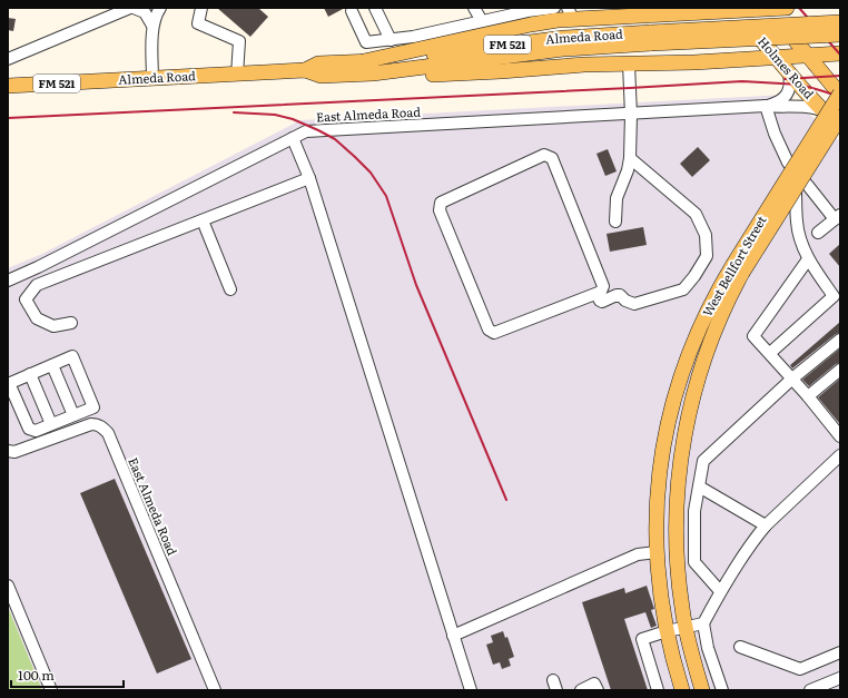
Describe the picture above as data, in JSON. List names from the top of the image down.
{
  "streets": {
    "main road": [
      "Almeda Road",
      "FM 521",
      "Holmes Road",
      "West Bellfort Street"
    ],
    "street": ["East Almeda Road"]
  },
  "crossings": [
    ["Holmes Road", "East Almeda Road"],
    ["Holmes Road", "West Bellfort Street"]
  ],
  "scale_bar": "100 m"
}
